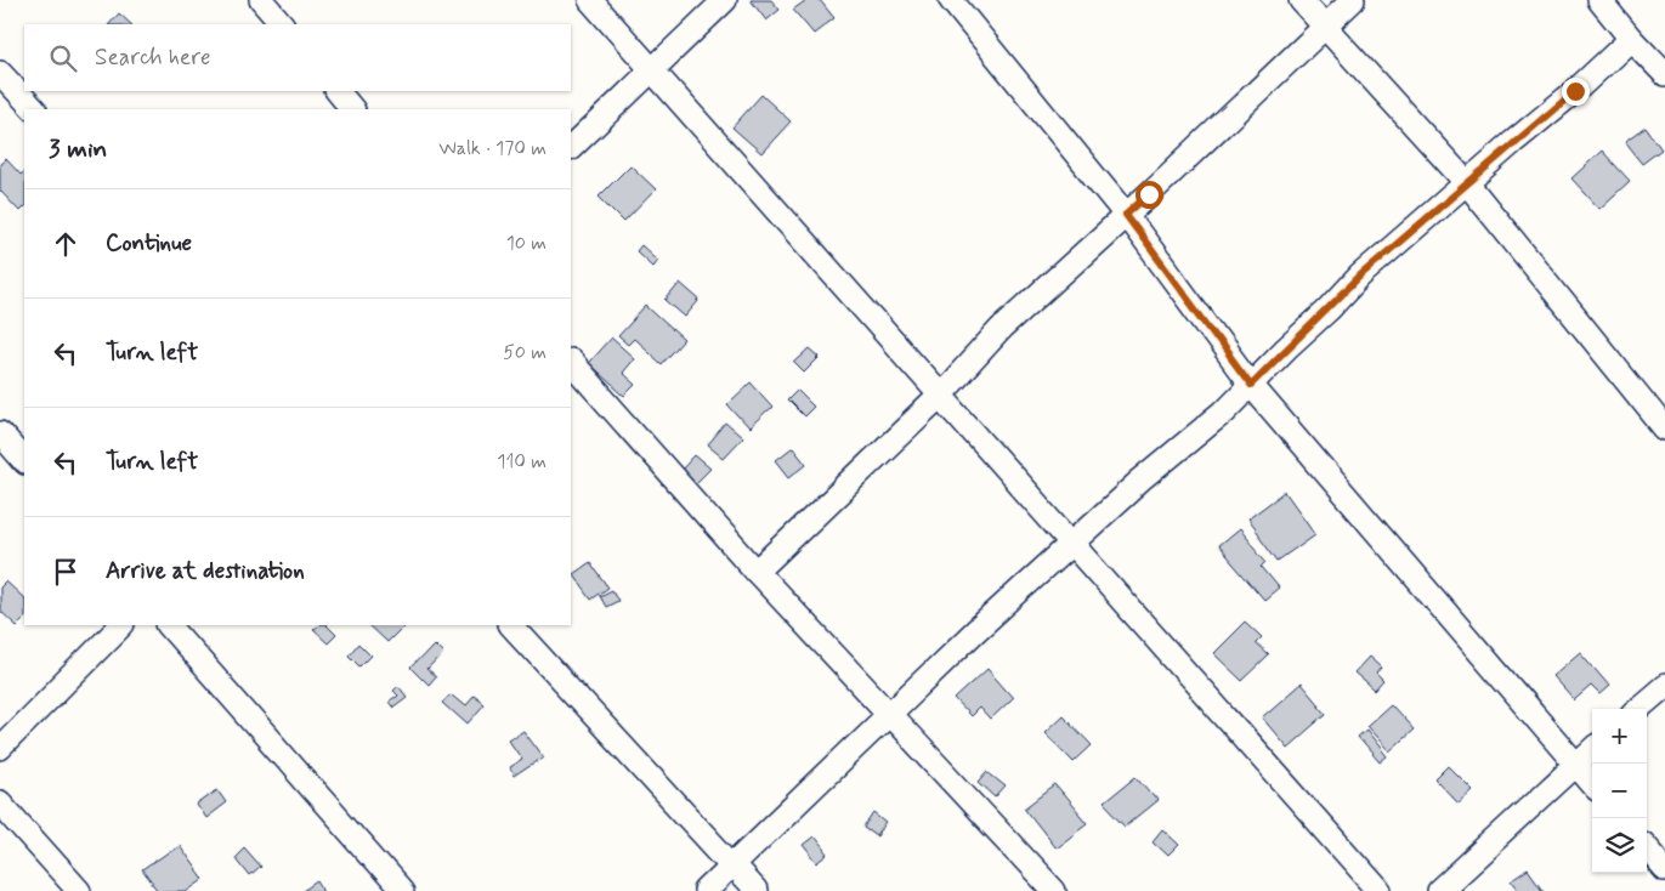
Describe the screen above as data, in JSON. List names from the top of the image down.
{
  "page": {
    "search": "Search here",
    "heading": ["3 min", "Walk · 170 m"],
    "list": [
      ["Continue", "10 m"],
      ["Turn left", "50 m"],
      ["Turn left", "110 m"],
      "Arrive at destination"
    ],
    "map_buttons": ["+", "−"]
  }
}
